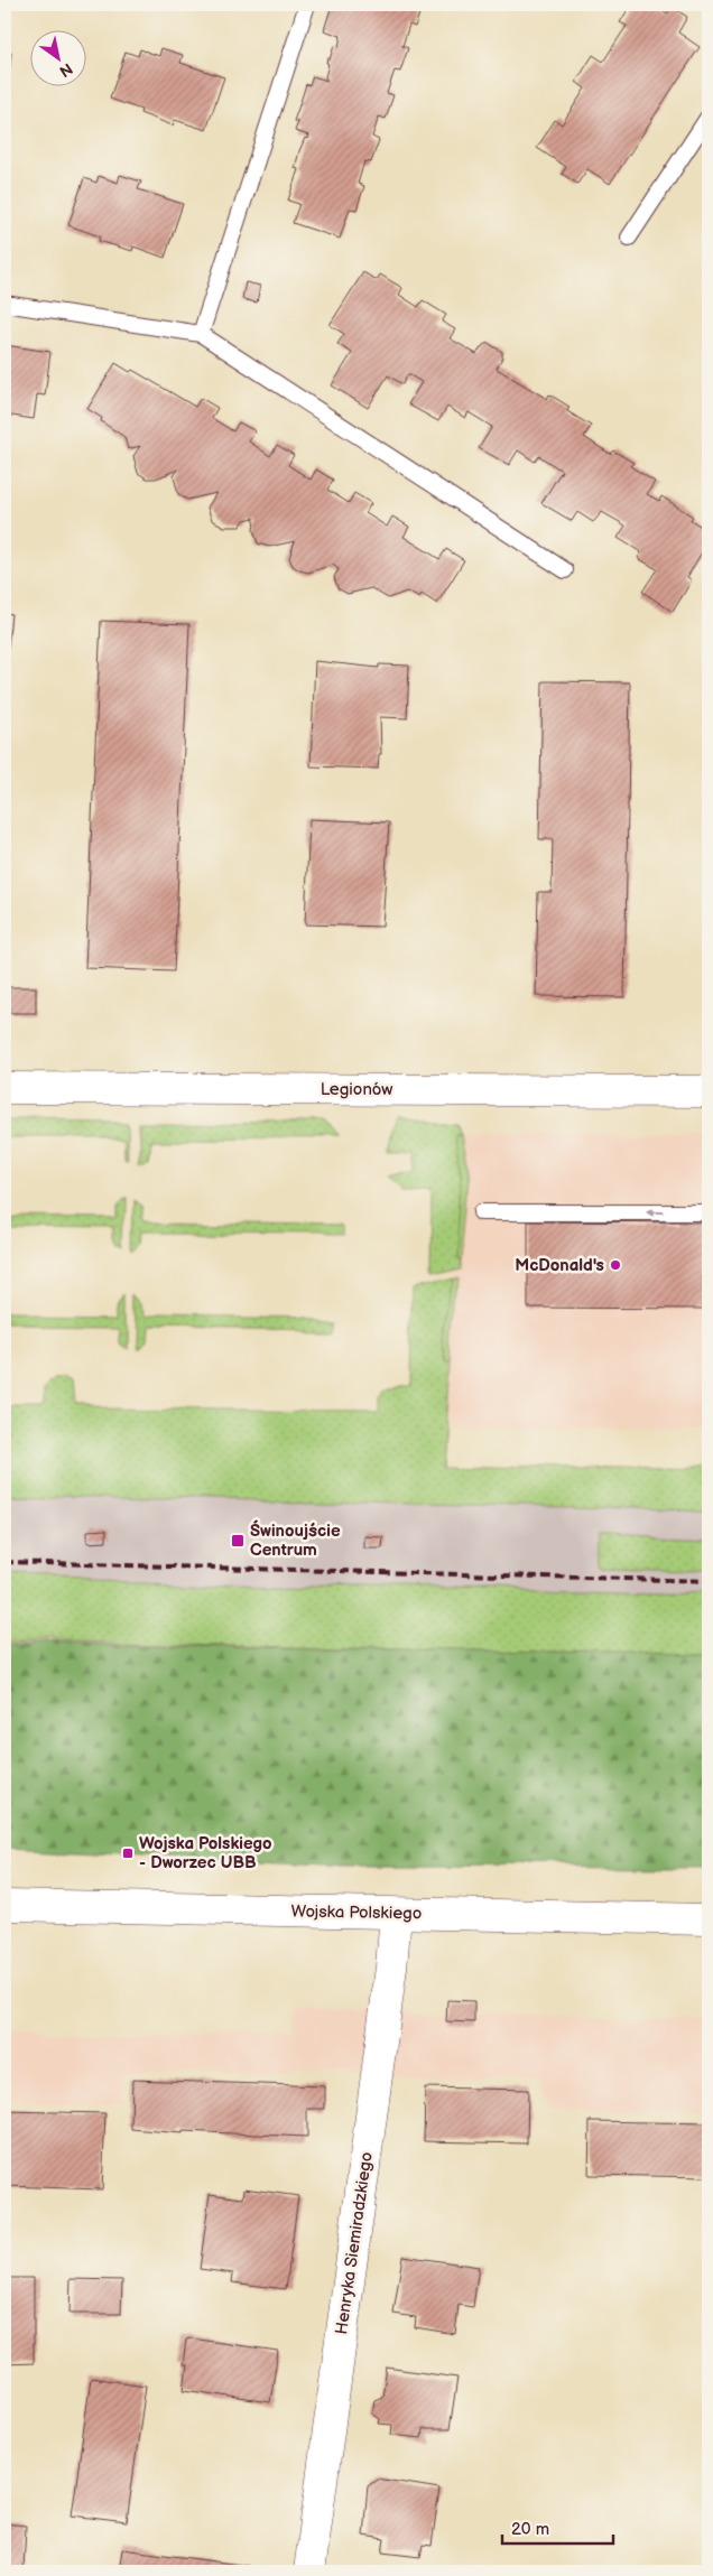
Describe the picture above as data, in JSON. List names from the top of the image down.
{
  "streets": {
    "street": ["Legionów", "Wojska Polskiego", "Henryka Siemiradzkiego"]
  },
  "crossings": [
    ["Wojska Polskiego", "Henryka Siemiradzkiego"]
  ],
  "places": {
    "other": ["McDonald's"],
    "transit": ["Świnoujście Centrum", "Wojska Polskiego - Dworzec UBB"]
  },
  "scale_bar": "20 m",
  "north": "bottom right"
}
